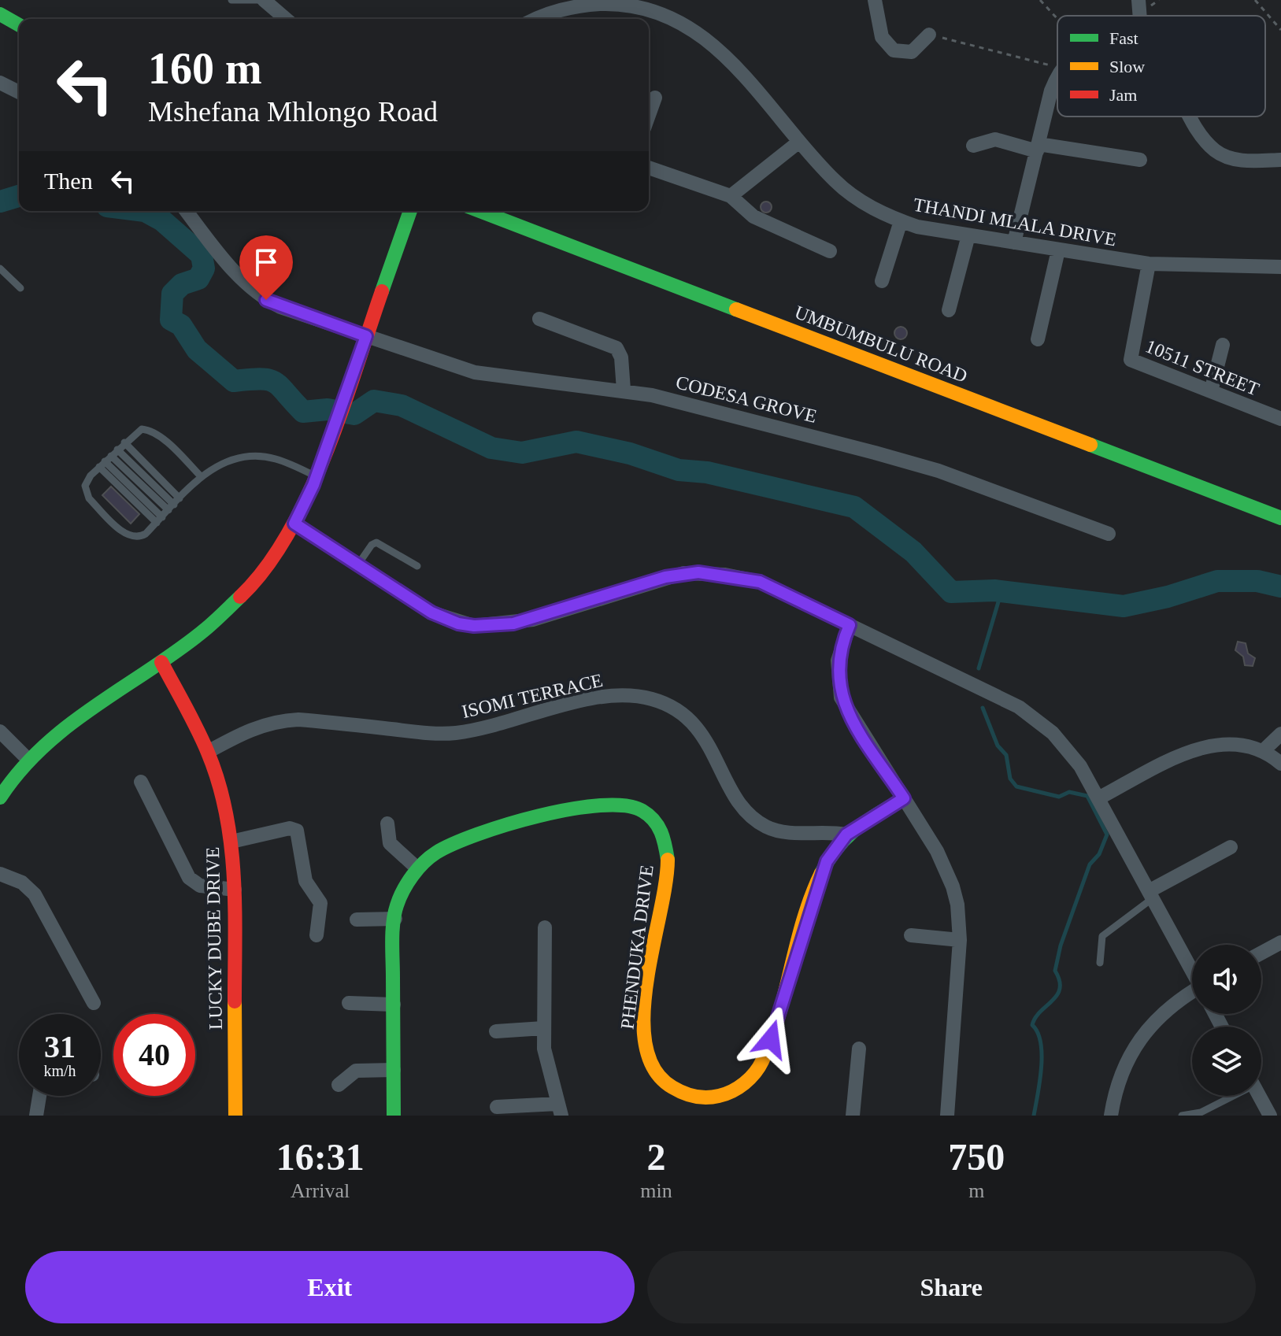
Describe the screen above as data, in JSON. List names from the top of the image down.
{
  "streets": {
    "street": [
      "THANDI MLALA DRIVE",
      "UMBUMBULU ROAD",
      "10511 STREET",
      "CODESA GROVE",
      "ISOMI TERRACE",
      "LUCKY DUBE DRIVE",
      "PHENDUKA DRIVE"
    ]
  },
  "crossings": [
    ["THANDI MLALA DRIVE", "10511 STREET"],
    ["ISOMI TERRACE", "LUCKY DUBE DRIVE"],
    ["ISOMI TERRACE", "PHENDUKA DRIVE"]
  ],
  "legend": ["Fast", "Slow", "Jam"],
  "page": {
    "turn": ["160 m", "Mshefana Mhlongo Road"],
    "then": "Then",
    "speed": "31 km/h",
    "limit": "40",
    "eta": [
      "16:31",
      "Arrival",
      "2",
      "min",
      "750",
      "m"
    ],
    "buttons": ["Exit", "Share"]
  }
}
